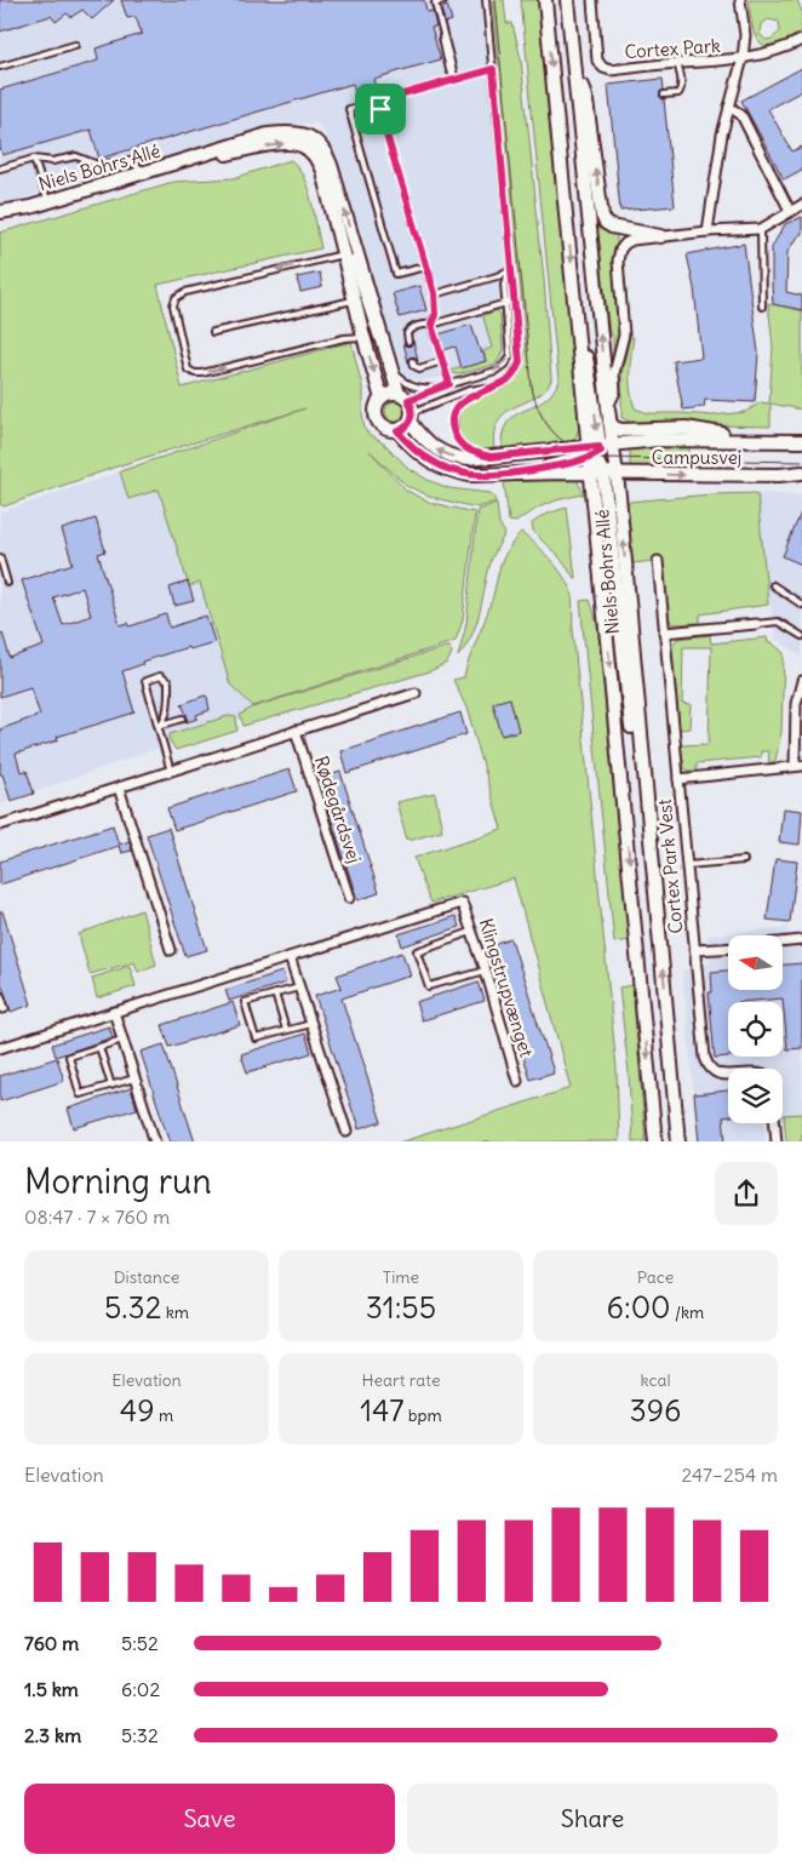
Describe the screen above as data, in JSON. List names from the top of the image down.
{
  "streets": {
    "street": [
      "Cortex Park",
      "Niels Bohrs Allé",
      "Campusvej",
      "Rødegårdsvej",
      "Cortex Park Vest",
      "Klingstrupvænget"
    ]
  },
  "crossings": [
    ["Niels Bohrs Allé", "Campusvej"]
  ],
  "north": "left",
  "page": {
    "heading": ["Morning run", "08:47 · 7 × 760 m"],
    "stats": [
      ["Distance", "5.32 km"],
      ["Time", "31:55"],
      ["Pace", "6:00 /km"],
      ["Elevation", "49 m"],
      ["Heart rate", "147 bpm"],
      ["kcal", "396"]
    ],
    "chart": ["Elevation", "247–254 m"],
    "list": [
      {
        "name": "760 m",
        "note": "5:52"
      },
      {
        "name": "1.5 km",
        "note": "6:02"
      },
      {
        "name": "2.3 km",
        "note": "5:32"
      }
    ],
    "buttons": ["Save", "Share"]
  }
}
